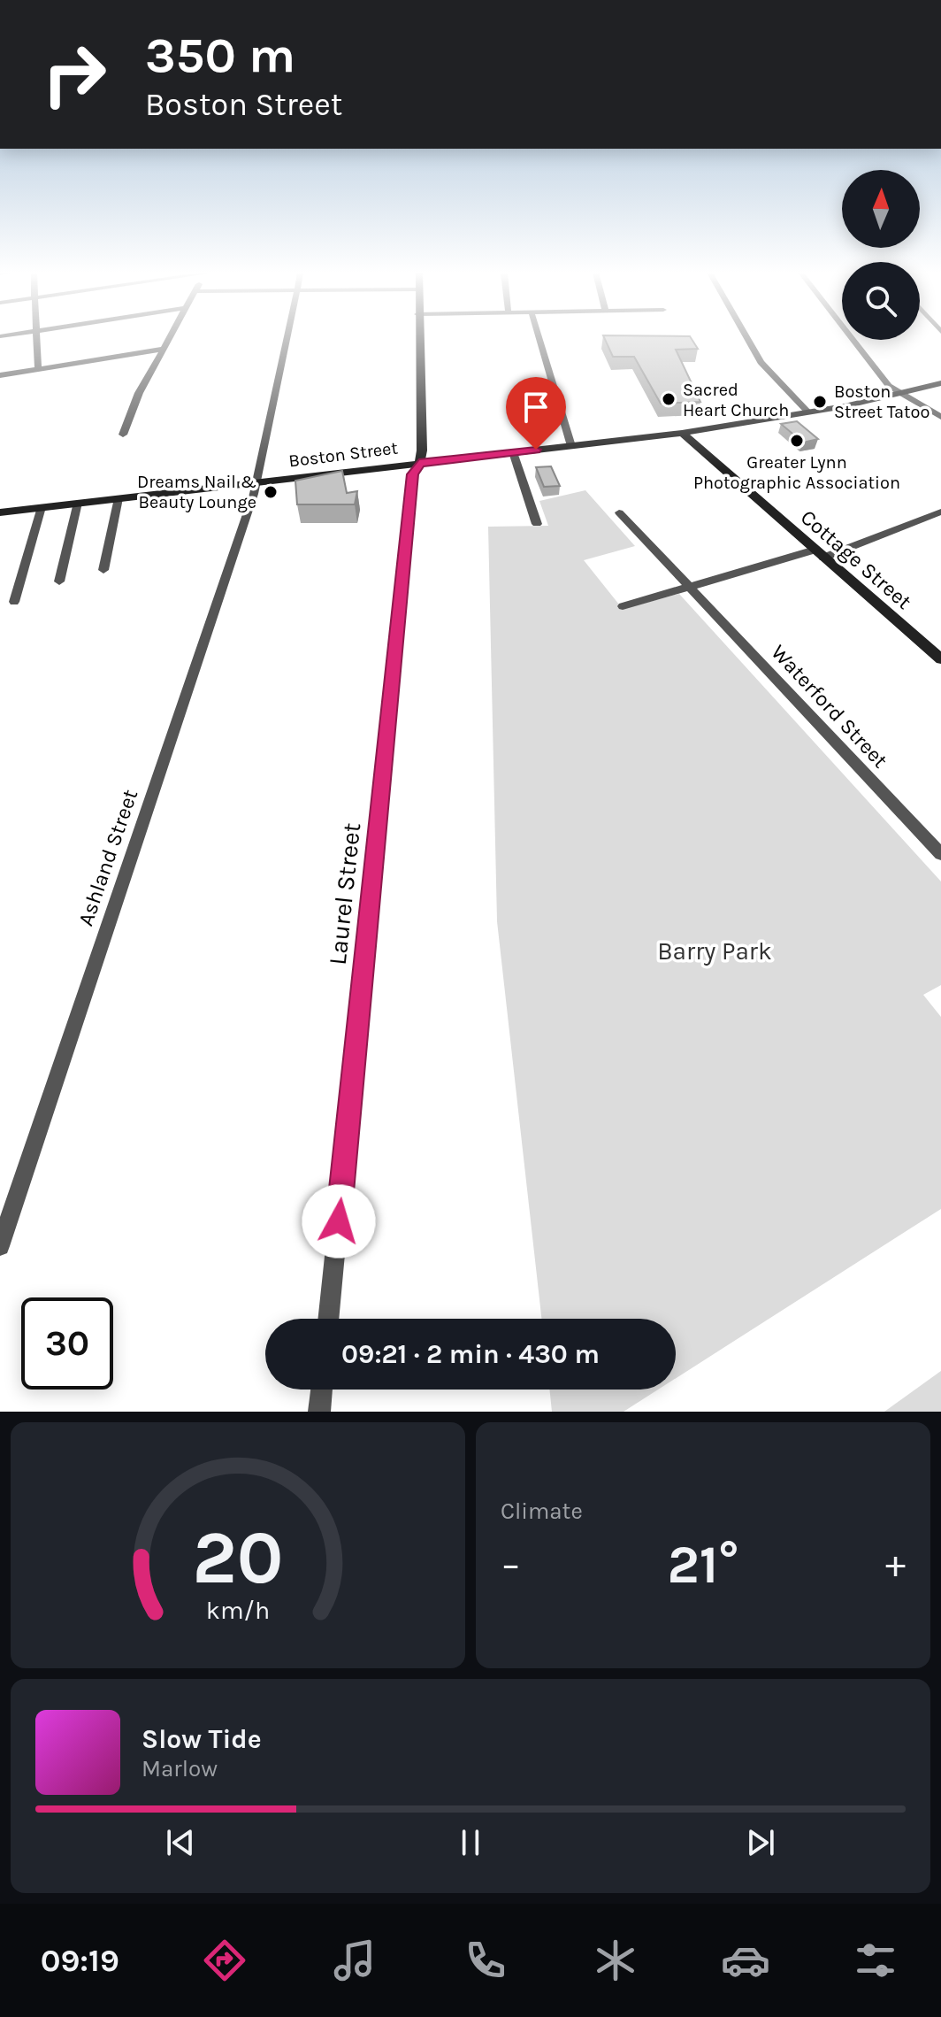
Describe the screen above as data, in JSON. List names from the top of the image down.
{
  "streets": {
    "main road": ["Boston Street", "Cottage Street"],
    "street": ["Waterford Street", "Ashland Street", "Laurel Street"]
  },
  "crossings": [
    ["Boston Street", "Cottage Street"],
    ["Boston Street", "Ashland Street"],
    ["Boston Street", "Laurel Street"]
  ],
  "parks": ["Barry Park"],
  "places": [
    "Sacred Heart Church",
    "Boston Street Tatoo",
    "Greater Lynn Photographic Association",
    "Dreams Nail & Beauty Lounge"
  ],
  "north": "top",
  "page": {
    "turn": ["350 m", "Boston Street"],
    "limit": "30",
    "trip": "09:21 · 2 min · 430 m",
    "tile": "Climate",
    "heat": ["−", "21°", "+"],
    "song": ["Slow Tide", "Marlow"],
    "tabs": "09:19",
    "gauge": ["20", "km/h"]
  }
}
